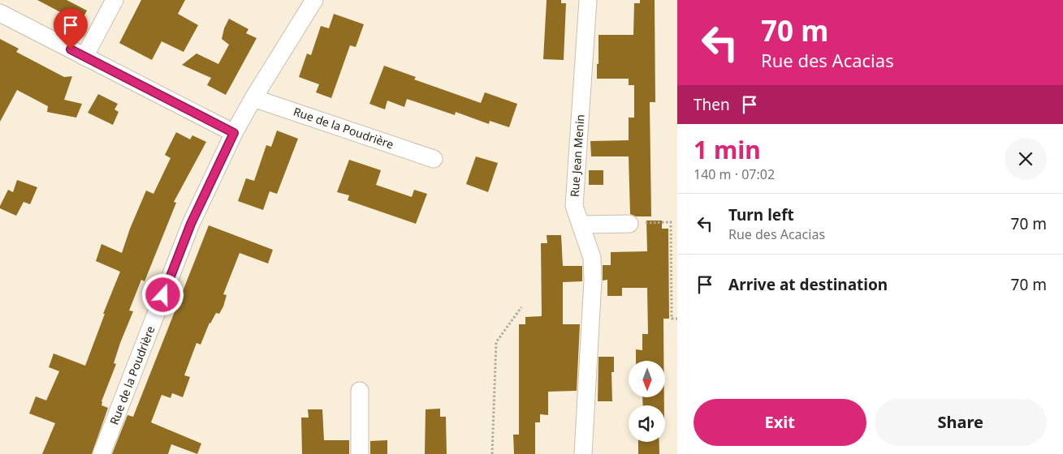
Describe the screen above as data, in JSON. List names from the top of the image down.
{
  "streets": {
    "street": ["Rue de la Poudrière", "Rue Jean Menin"]
  },
  "north": "bottom",
  "page": {
    "turn": ["70 m", "Rue des Acacias"],
    "then": "Then",
    "heading": ["1 min", "140 m · 07:02"],
    "list": [
      {
        "name": "Turn left",
        "note": "Rue des Acacias",
        "value": "70 m"
      },
      {
        "name": "Arrive at destination",
        "value": "70 m"
      }
    ],
    "buttons": ["Exit", "Share"]
  }
}
